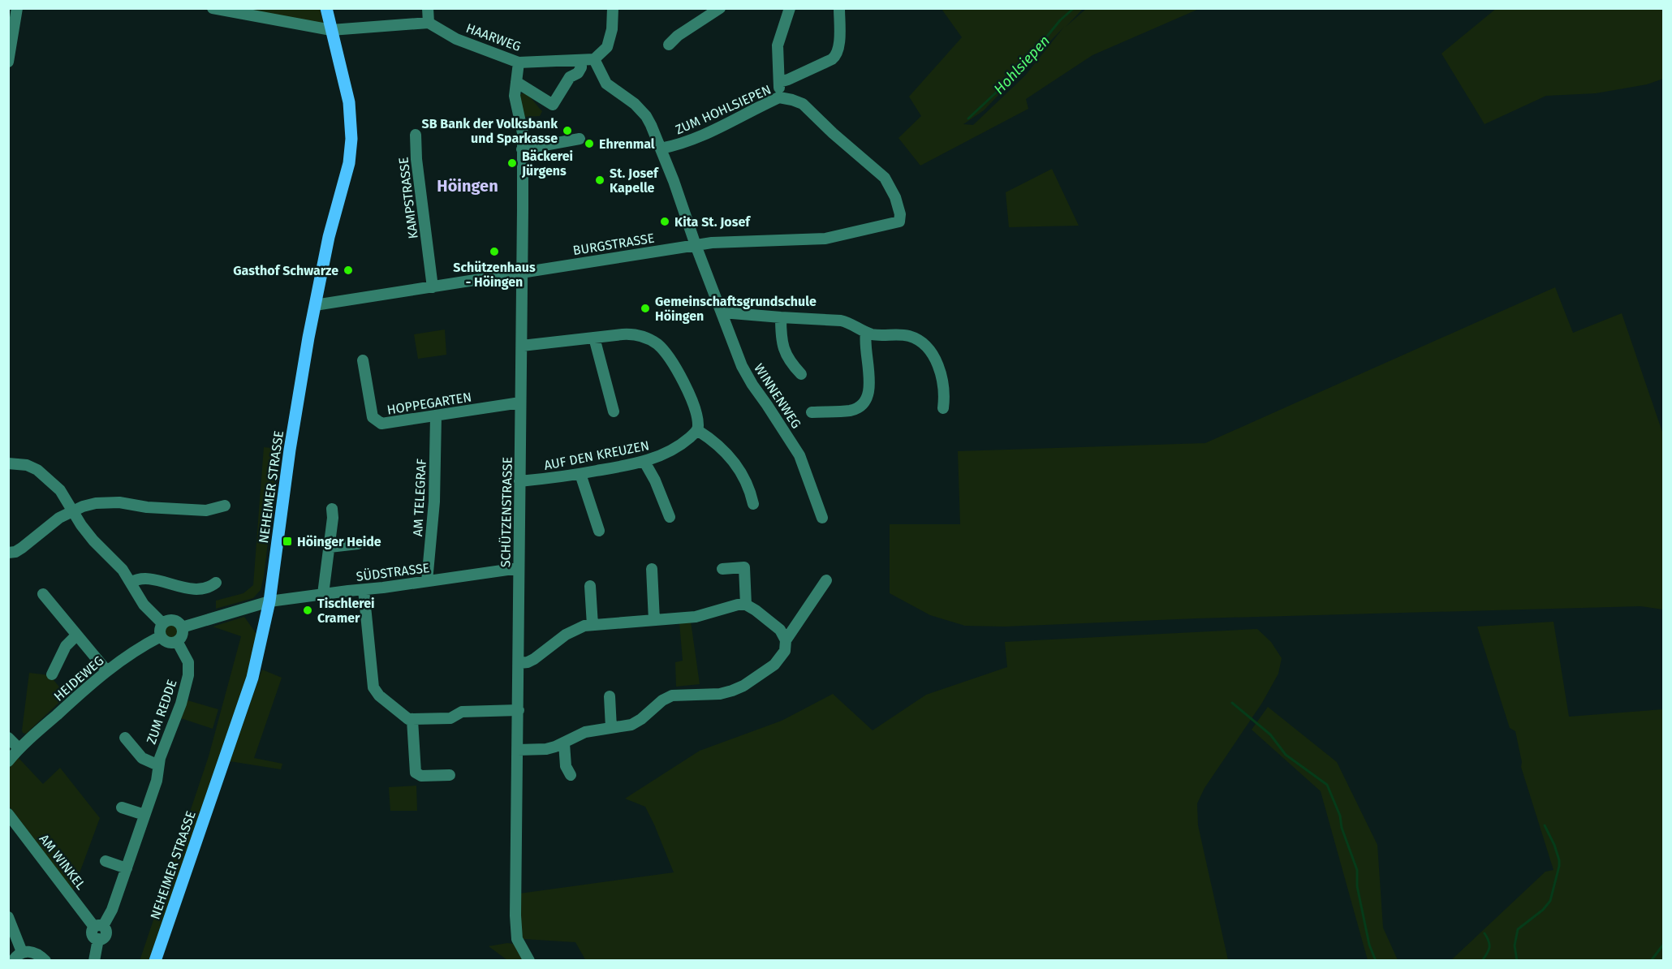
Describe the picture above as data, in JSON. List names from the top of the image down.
{
  "streets": {
    "main road": ["NEHEIMER STRASSE"],
    "street": [
      "HAARWEG",
      "ZUM HOHLSIEPEN",
      "KAMPSTRASSE",
      "BURGSTRASSE",
      "WINNENWEG",
      "HOPPEGARTEN",
      "AUF DEN KREUZEN",
      "AM TELEGRAF",
      "SCHÜTZENSTRASSE",
      "SÜDSTRASSE",
      "HEIDEWEG",
      "ZUM REDDE",
      "AM WINKEL"
    ]
  },
  "crossings": [
    ["HAARWEG", "WINNENWEG"],
    ["HAARWEG", "SCHÜTZENSTRASSE"],
    ["ZUM HOHLSIEPEN", "BURGSTRASSE"],
    ["ZUM HOHLSIEPEN", "WINNENWEG"],
    ["KAMPSTRASSE", "BURGSTRASSE"],
    ["BURGSTRASSE", "WINNENWEG"],
    ["BURGSTRASSE", "NEHEIMER STRASSE"],
    ["BURGSTRASSE", "SCHÜTZENSTRASSE"],
    ["HOPPEGARTEN", "AM TELEGRAF"],
    ["HOPPEGARTEN", "SCHÜTZENSTRASSE"],
    ["AUF DEN KREUZEN", "SCHÜTZENSTRASSE"],
    ["NEHEIMER STRASSE", "SÜDSTRASSE"],
    ["AM TELEGRAF", "SÜDSTRASSE"],
    ["SCHÜTZENSTRASSE", "SÜDSTRASSE"],
    ["HEIDEWEG", "ZUM REDDE"],
    ["ZUM REDDE", "AM WINKEL"]
  ],
  "districts": ["Höingen"],
  "water": ["Hohlsiepen"],
  "places": {
    "other": [
      "SB Bank der Volksbank und Sparkasse",
      "Ehrenmal",
      "Bäckerei Jürgens",
      "St. Josef Kapelle",
      "Kita St. Josef",
      "Schützenhaus - Höingen",
      "Gasthof Schwarze",
      "Gemeinschaftsgrundschule Höingen",
      "Tischlerei Cramer"
    ],
    "transit": ["Höinger Heide"]
  }
}
